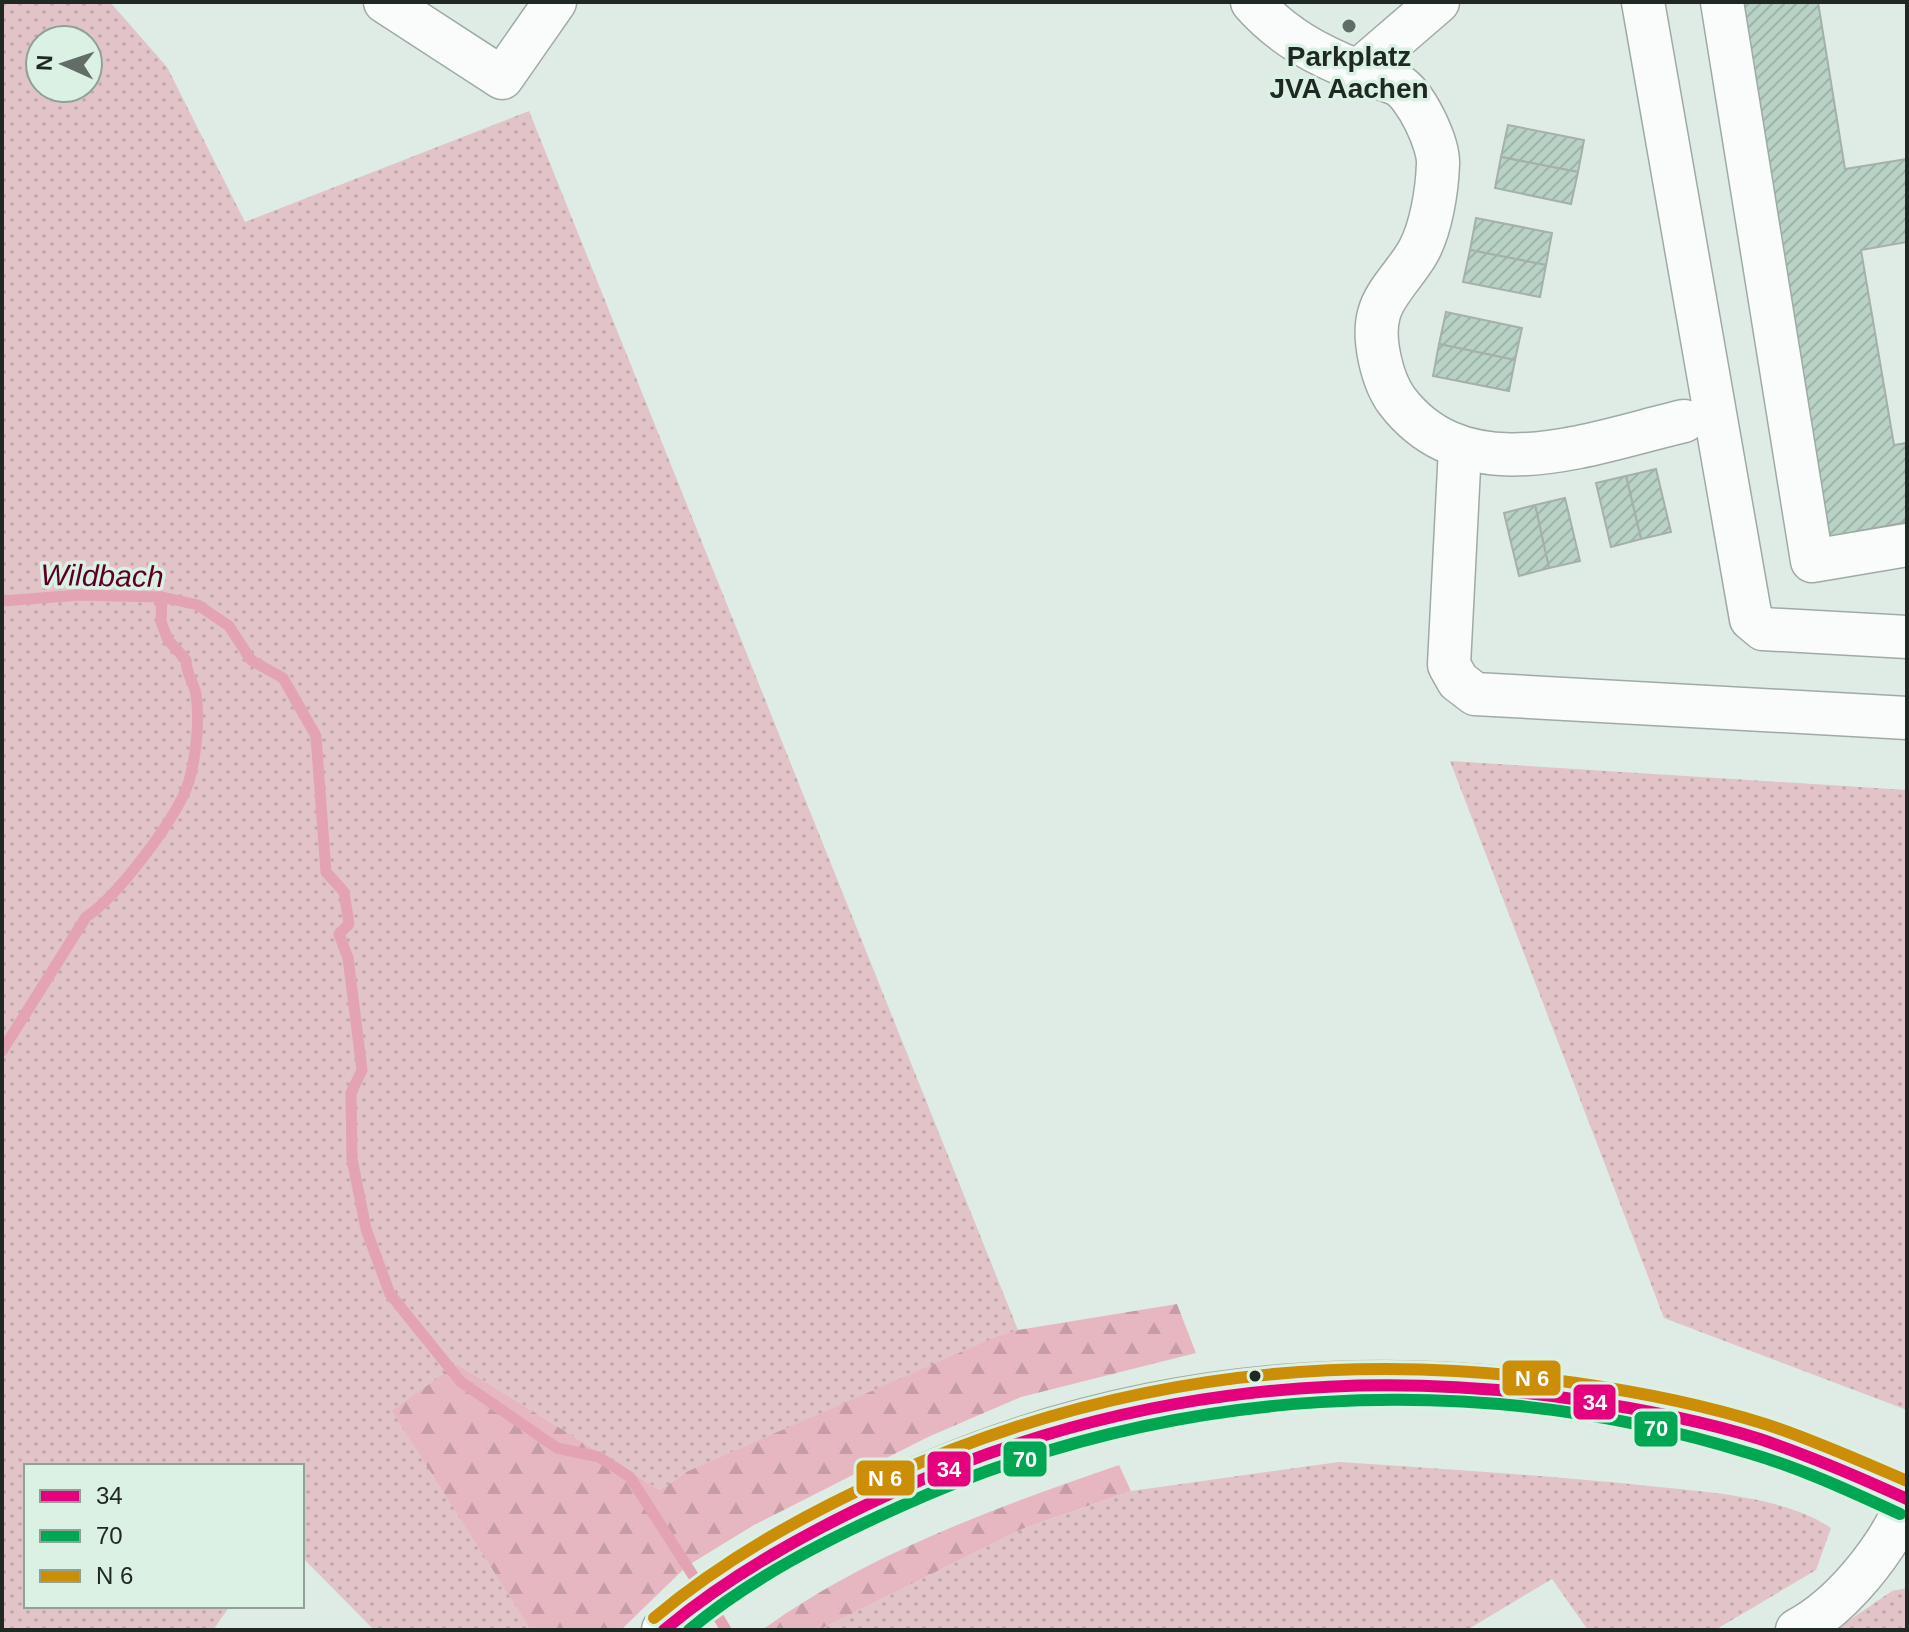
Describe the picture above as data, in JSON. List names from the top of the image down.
{
  "water": ["Wildbach"],
  "places": ["Parkplatz JVA Aachen"],
  "lines": ["transit line 34", "transit line 70"],
  "legend": ["34", "70", "N 6"],
  "north": "left"
}
